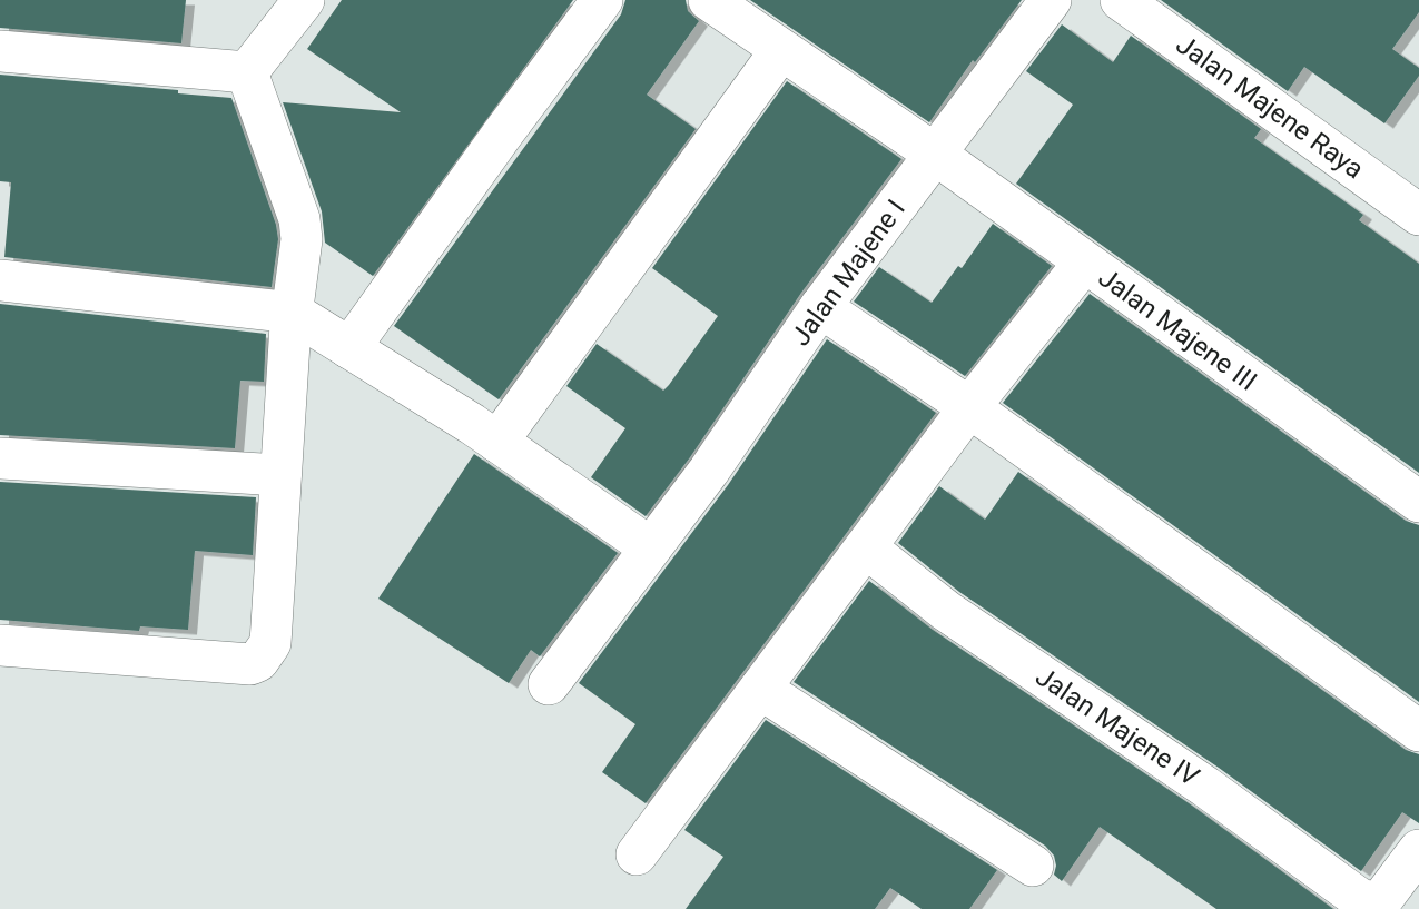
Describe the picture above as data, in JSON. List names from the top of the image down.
{
  "streets": {
    "street": [
      "Jalan Majene Raya",
      "Jalan Majene I",
      "Jalan Majene III",
      "Jalan Majene IV"
    ]
  },
  "crossings": [
    ["Jalan Majene I", "Jalan Majene III"]
  ]
}
